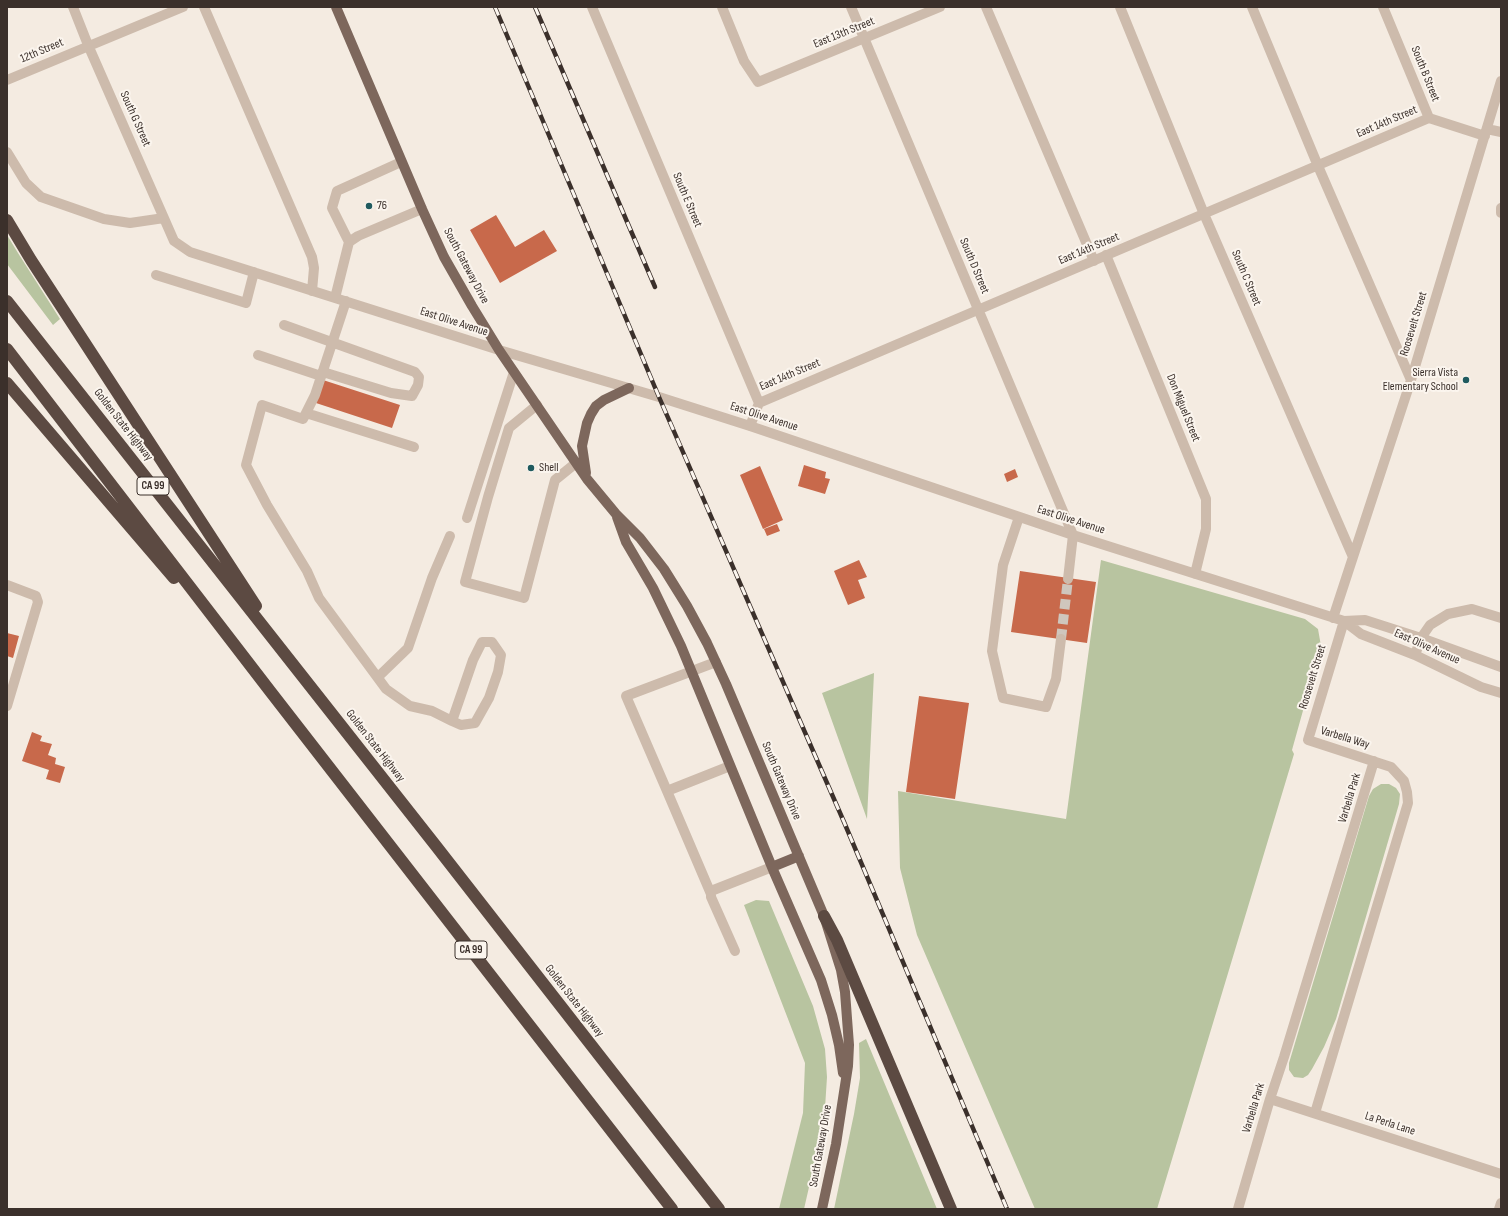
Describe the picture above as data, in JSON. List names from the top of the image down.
{
  "streets": {
    "highway": ["Golden State Highway", "CA 99"],
    "main road": ["South Gateway Drive"],
    "street": [
      "East 13th Street",
      "12th Street",
      "South B Street",
      "South G Street",
      "East 14th Street",
      "South E Street",
      "South D Street",
      "South C Street",
      "East Olive Avenue",
      "Roosevelt Street",
      "Don Miguel Street",
      "Varbella Way",
      "Varbella Park",
      "La Perla Lane"
    ]
  },
  "crossings": [
    ["East 13th Street", "South D Street"],
    ["12th Street", "South G Street"],
    ["South B Street", "East 14th Street"],
    ["South B Street", "Roosevelt Street"],
    ["South G Street", "East Olive Avenue"],
    ["East 14th Street", "South E Street"],
    ["East 14th Street", "South D Street"],
    ["East 14th Street", "South C Street"],
    ["East 14th Street", "Don Miguel Street"],
    ["South Gateway Drive", "East Olive Avenue"],
    ["South D Street", "East Olive Avenue"],
    ["South C Street", "Roosevelt Street"],
    ["East Olive Avenue", "Roosevelt Street"],
    ["East Olive Avenue", "Don Miguel Street"],
    ["Roosevelt Street", "Varbella Way"],
    ["Varbella Way", "Varbella Park"],
    ["Varbella Park", "La Perla Lane"]
  ],
  "places": ["76", "Sierra Vista Elementary School", "Shell"]
}
